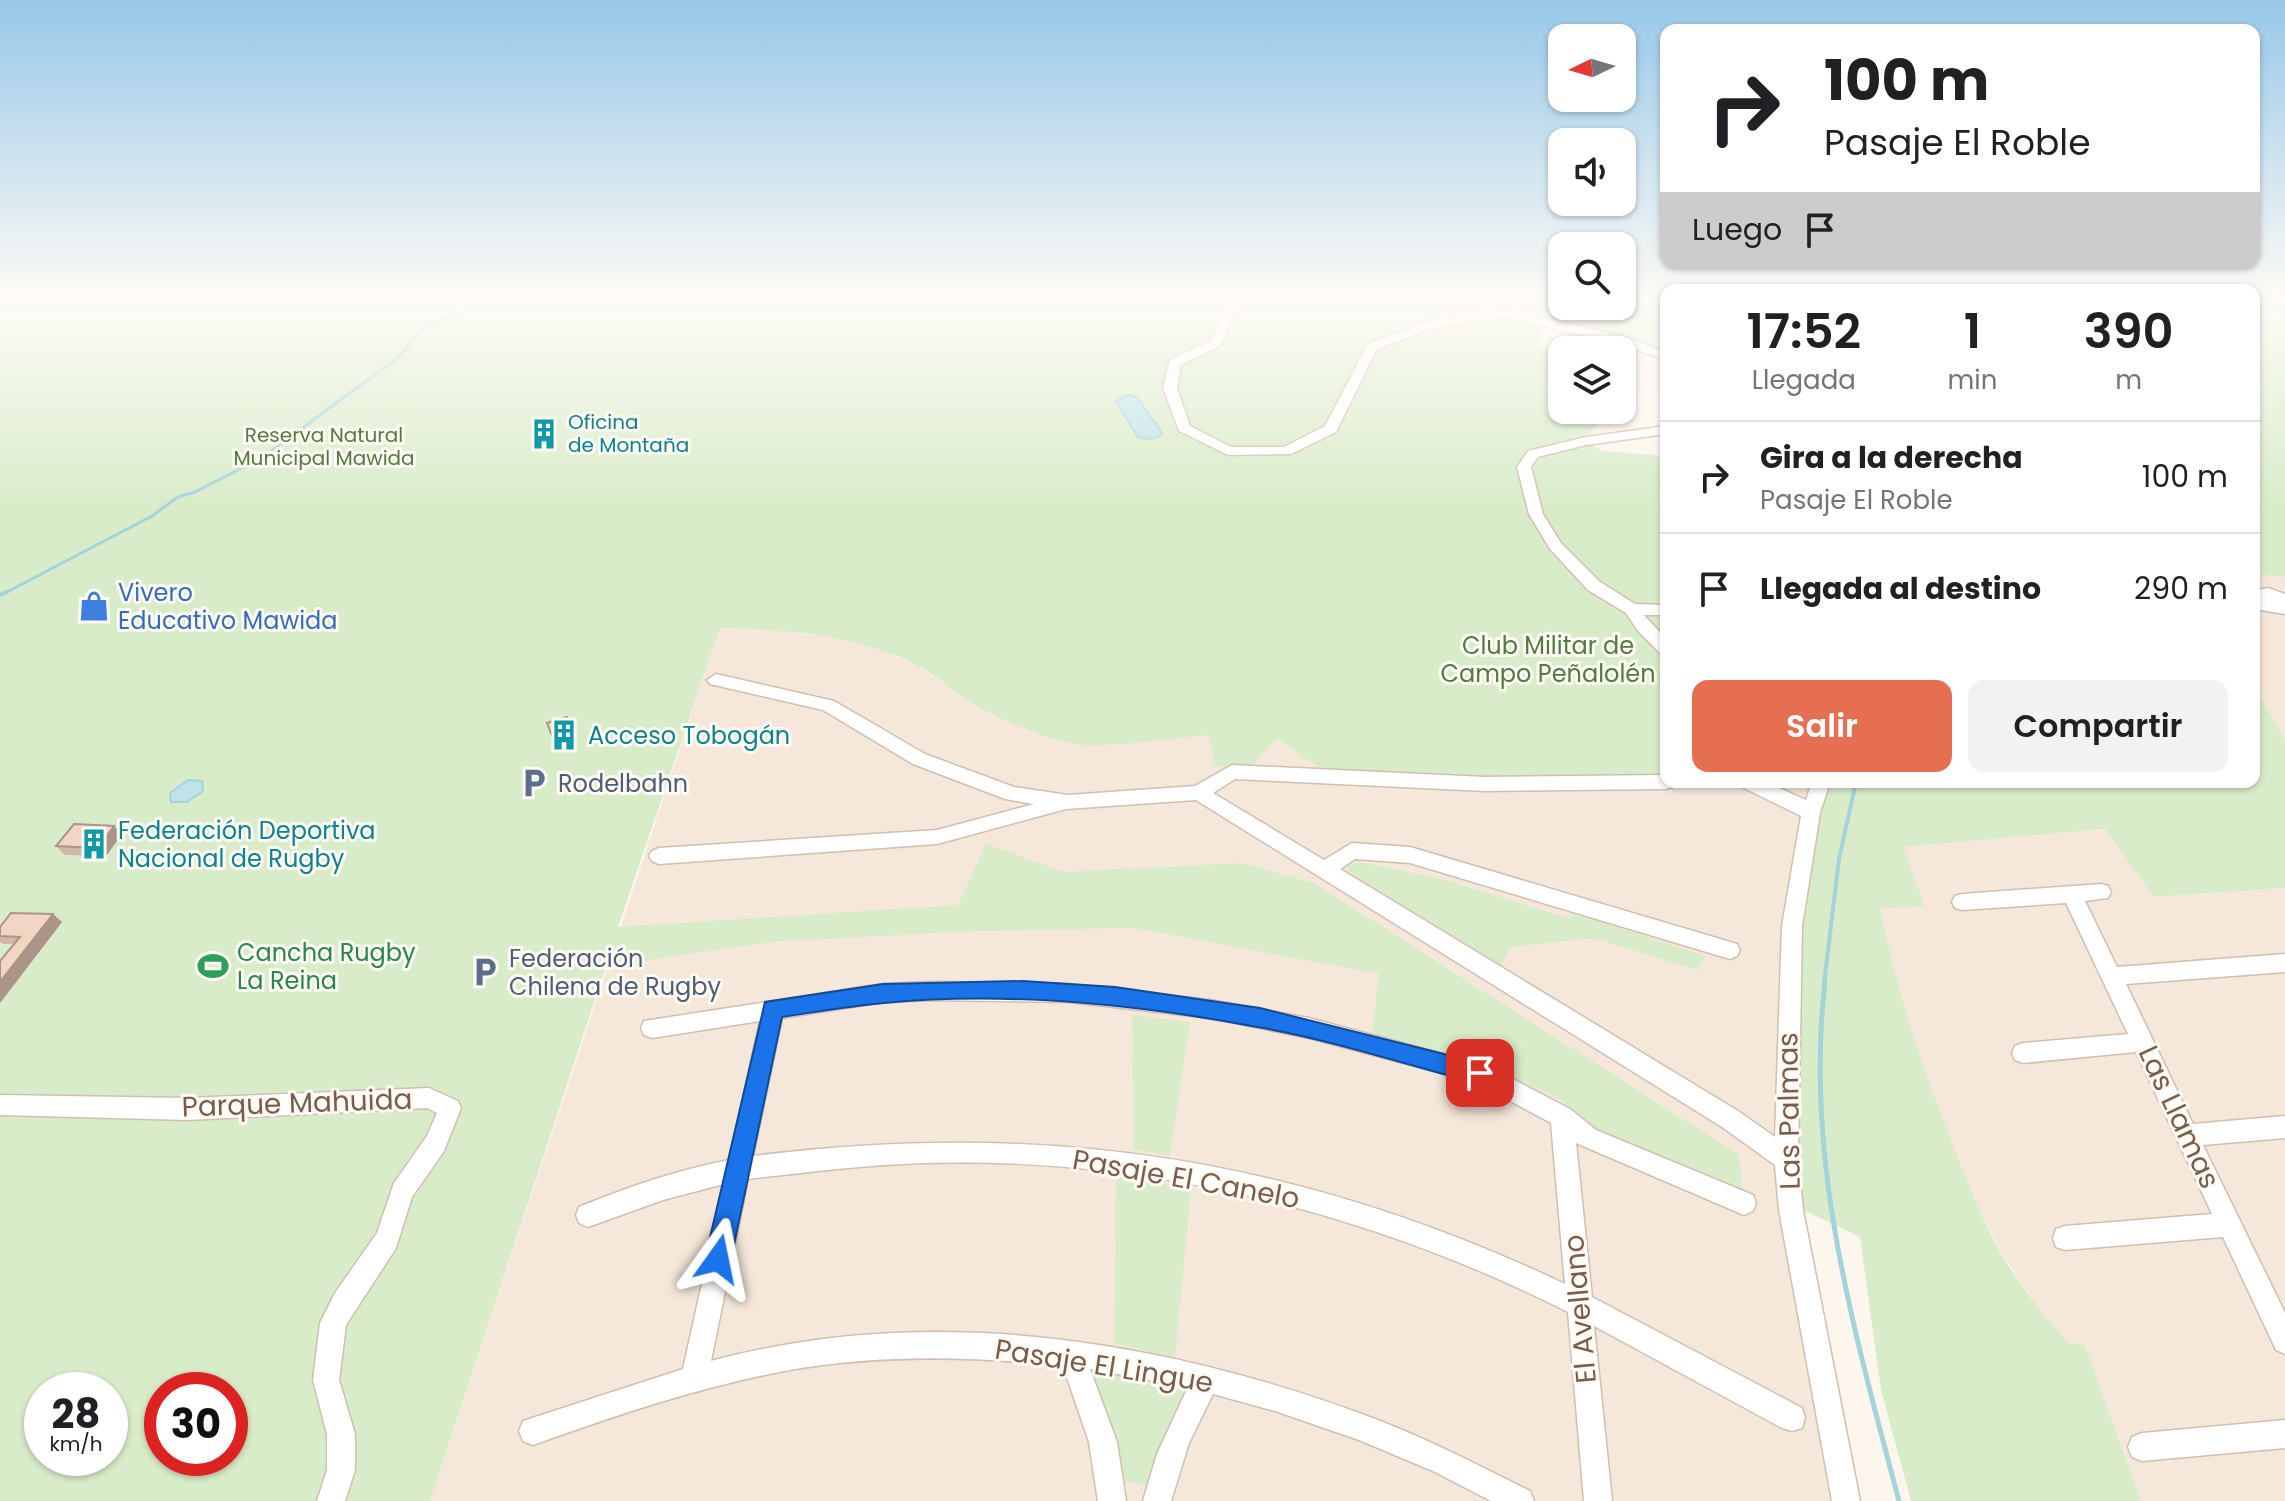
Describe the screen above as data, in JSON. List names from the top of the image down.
{
  "streets": {
    "street": [
      "Parque Mahuida",
      "Las Palmas",
      "Las Llamas",
      "Pasaje El Canelo",
      "El Avellano",
      "Pasaje El Lingue"
    ]
  },
  "crossings": [
    ["Pasaje El Canelo", "El Avellano"]
  ],
  "parks": ["Reserva Natural Municipal Mawida", "Club Militar de Campo Peñalolén"],
  "places": {
    "building": ["Oficina de Montaña", "Acceso Tobogán", "Federación Deportiva Nacional de Rugby"],
    "shop": ["Vivero Educativo Mawida"],
    "parking": ["Rodelbahn", "Federación Chilena de Rugby"],
    "sports": ["Cancha Rugby La Reina"]
  },
  "north": "left",
  "page": {
    "turn": ["100 m", "Pasaje El Roble"],
    "then": "Luego",
    "eta": [
      "17:52",
      "Llegada",
      "1",
      "min",
      "390",
      "m"
    ],
    "list": [
      {
        "name": "Gira a la derecha",
        "note": "Pasaje El Roble",
        "value": "100 m"
      },
      {
        "name": "Llegada al destino",
        "value": "290 m"
      }
    ],
    "buttons": ["Salir", "Compartir"],
    "speed": "28 km/h",
    "limit": "30"
  }
}
